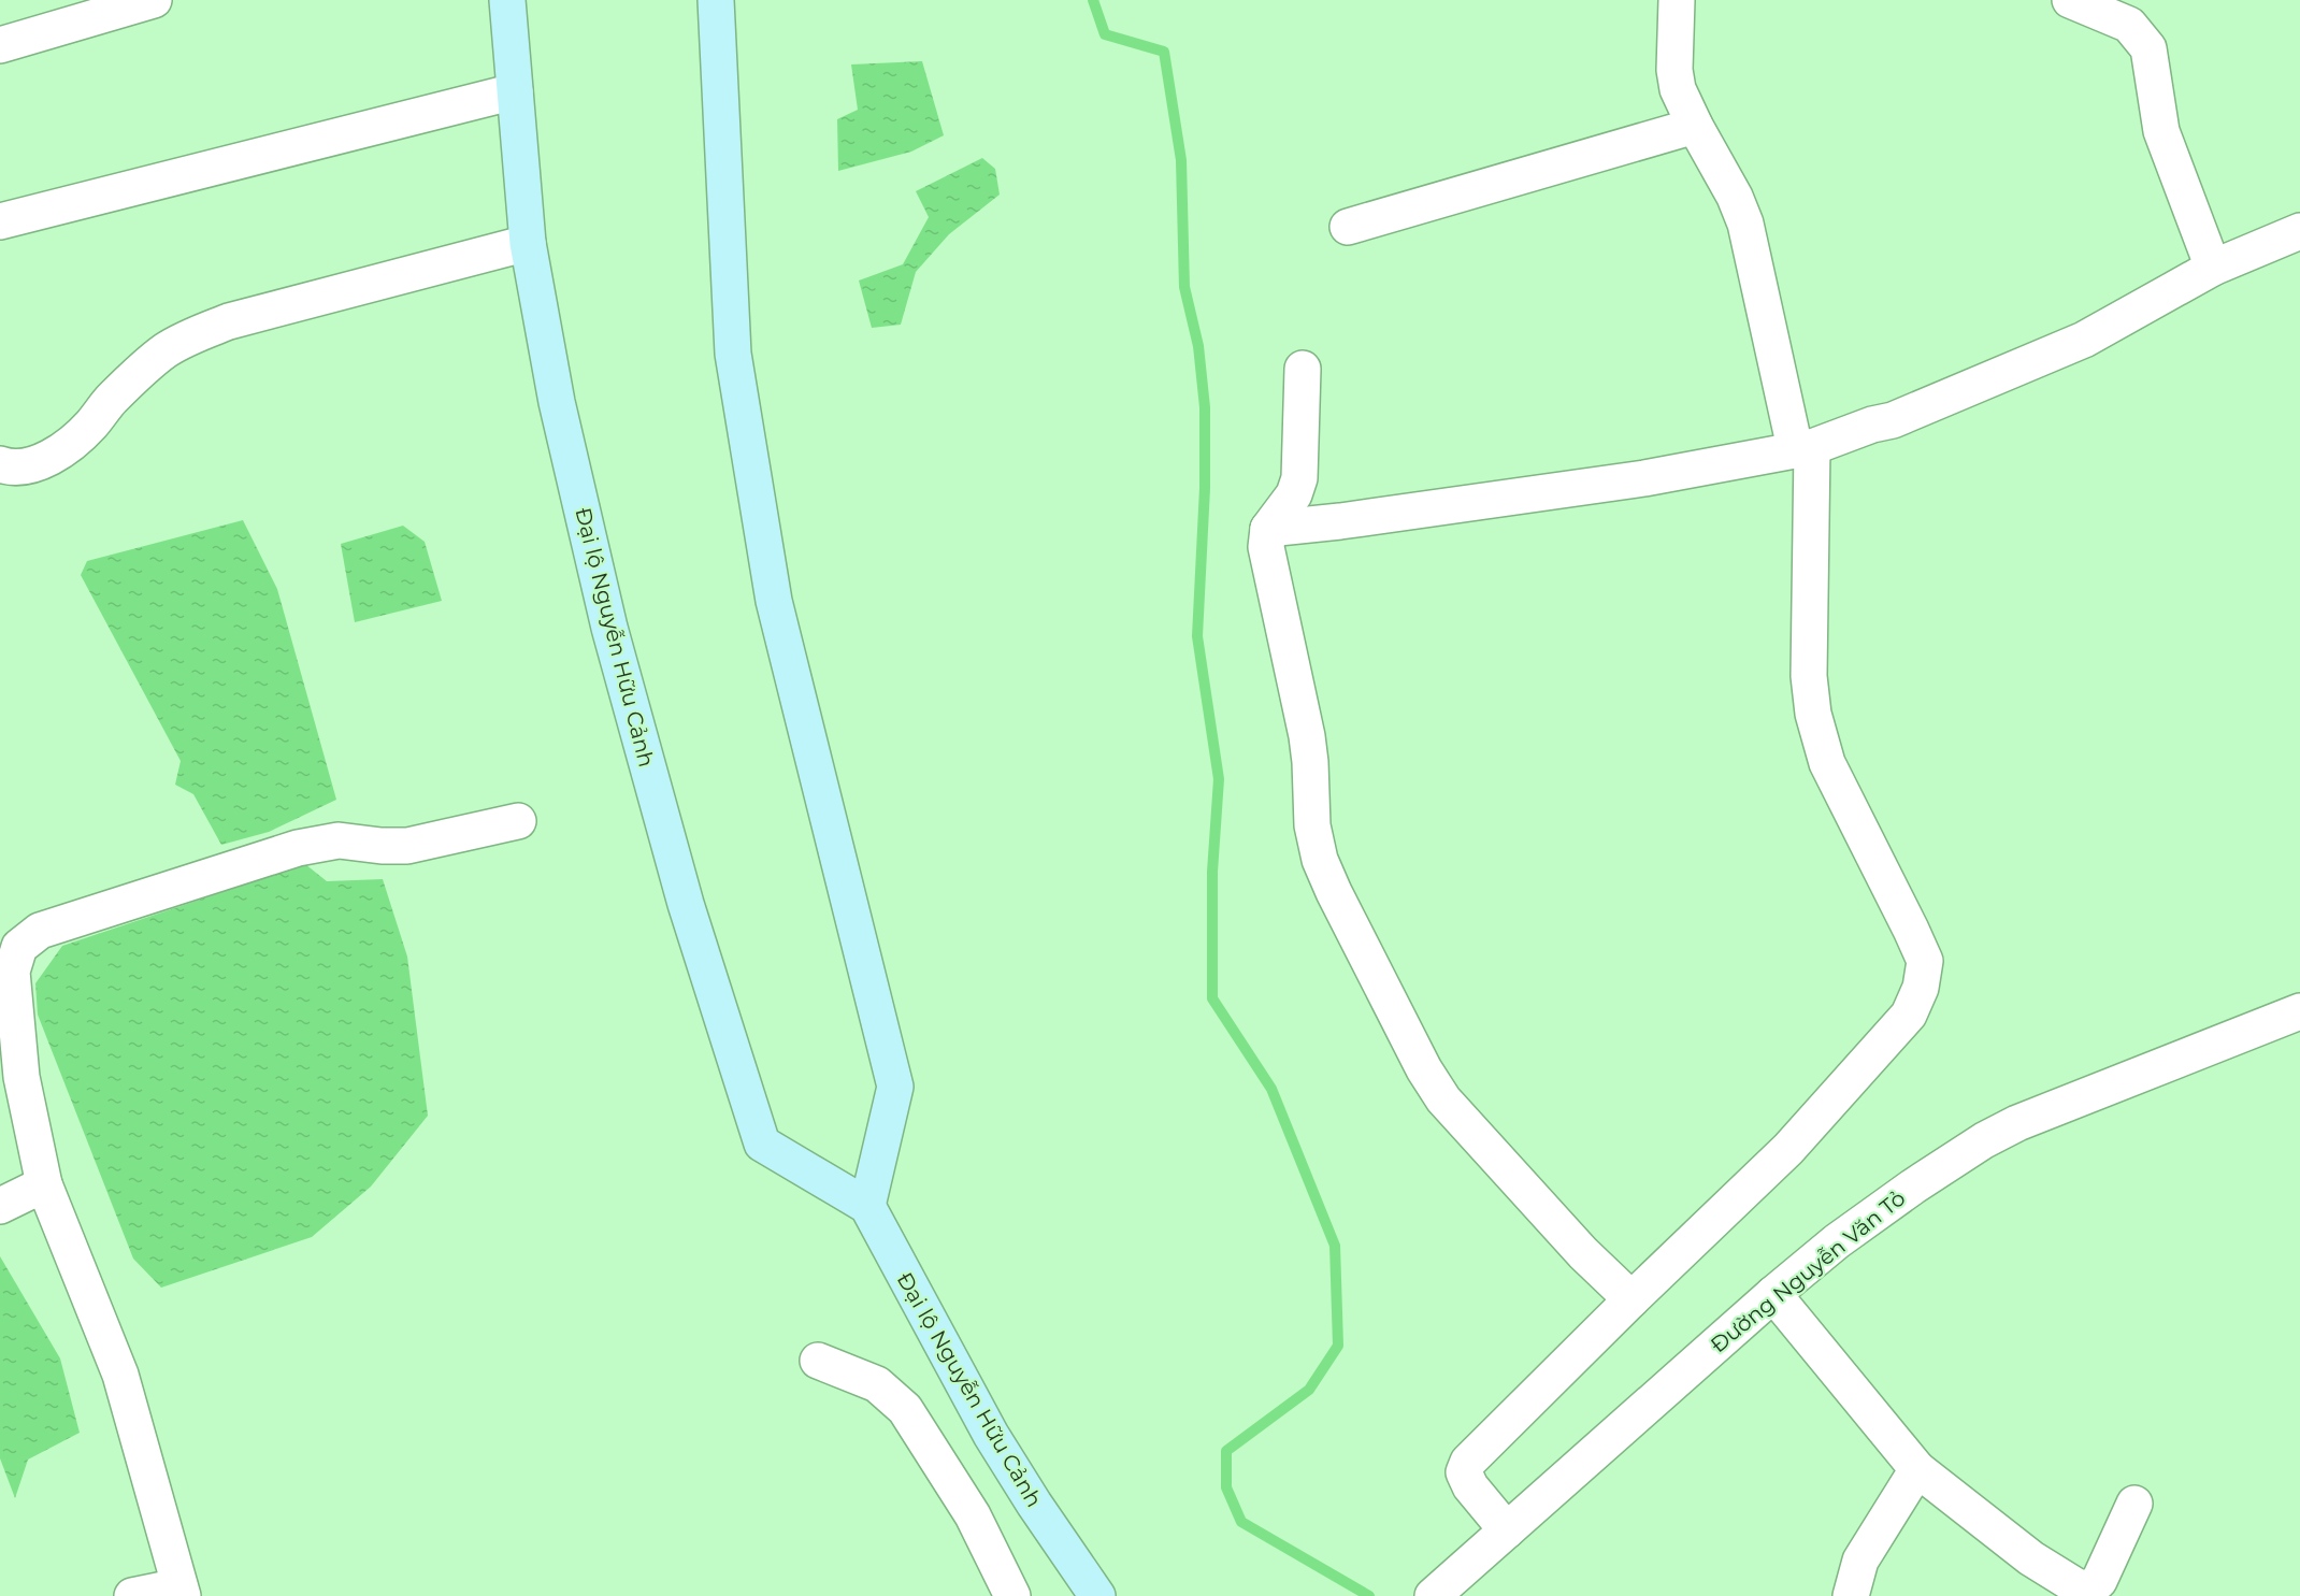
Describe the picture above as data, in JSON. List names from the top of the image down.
{
  "streets": {
    "main road": ["Đại lộ Nguyễn Hữu Cảnh"],
    "street": ["Đường Nguyễn Văn Tỏ"]
  }
}
